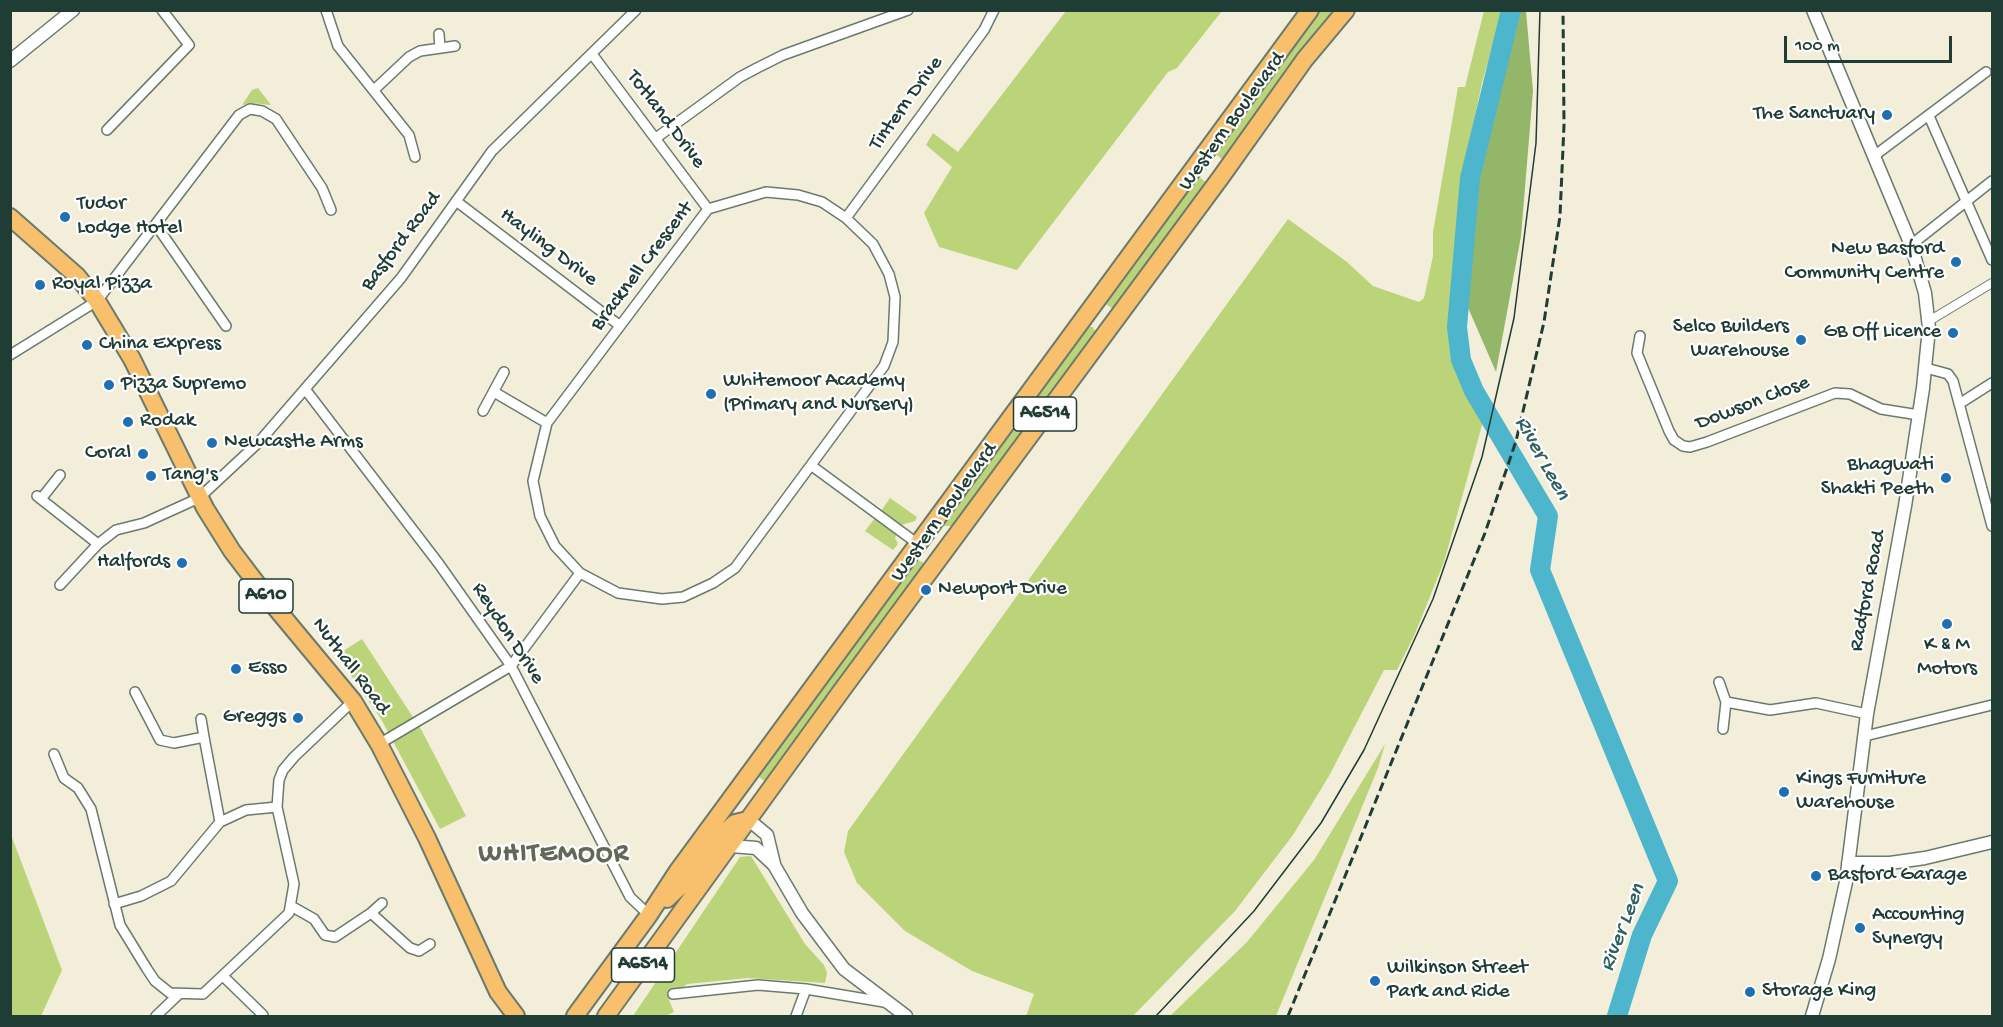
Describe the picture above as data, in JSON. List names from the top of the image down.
{
  "streets": {
    "highway": [
      "Western Boulevard",
      "A6514",
      "A610",
      "Nuthall Road"
    ],
    "street": [
      "Tintern Drive",
      "Totland Drive",
      "Basford Road",
      "Hayling Drive",
      "Bracknell Crescent",
      "Dowson Close",
      "Radford Road",
      "Reydon Drive"
    ]
  },
  "crossings": [
    ["Tintern Drive", "Bracknell Crescent"],
    ["Totland Drive", "Basford Road"],
    ["Totland Drive", "Bracknell Crescent"],
    ["Western Boulevard", "Reydon Drive"],
    ["Basford Road", "Hayling Drive"],
    ["Basford Road", "Reydon Drive"],
    ["Basford Road", "Nuthall Road"],
    ["Hayling Drive", "Bracknell Crescent"],
    ["Dowson Close", "Radford Road"]
  ],
  "districts": ["WHITEMOOR"],
  "water": ["River Leen"],
  "places": [
    "The Sanctuary",
    "Tudor Lodge Hotel",
    "New Basford Community Centre",
    "Royal Pizza",
    "GB Off Licence",
    "Selco Builders Warehouse",
    "China Express",
    "Pizza Supremo",
    "Whitemoor Academy (Primary and Nursery)",
    "Rodak",
    "Newcastle Arms",
    "Coral",
    "Tang's",
    "Bhagwati Shakti Peeth",
    "Halfords",
    "Newport Drive",
    "K & M Motors",
    "Esso",
    "Greggs",
    "Kings Furniture Warehouse",
    "Basford Garage",
    "Accounting Synergy",
    "Wilkinson Street Park and Ride",
    "Storage King"
  ],
  "scale_bar": "100 m"
}
